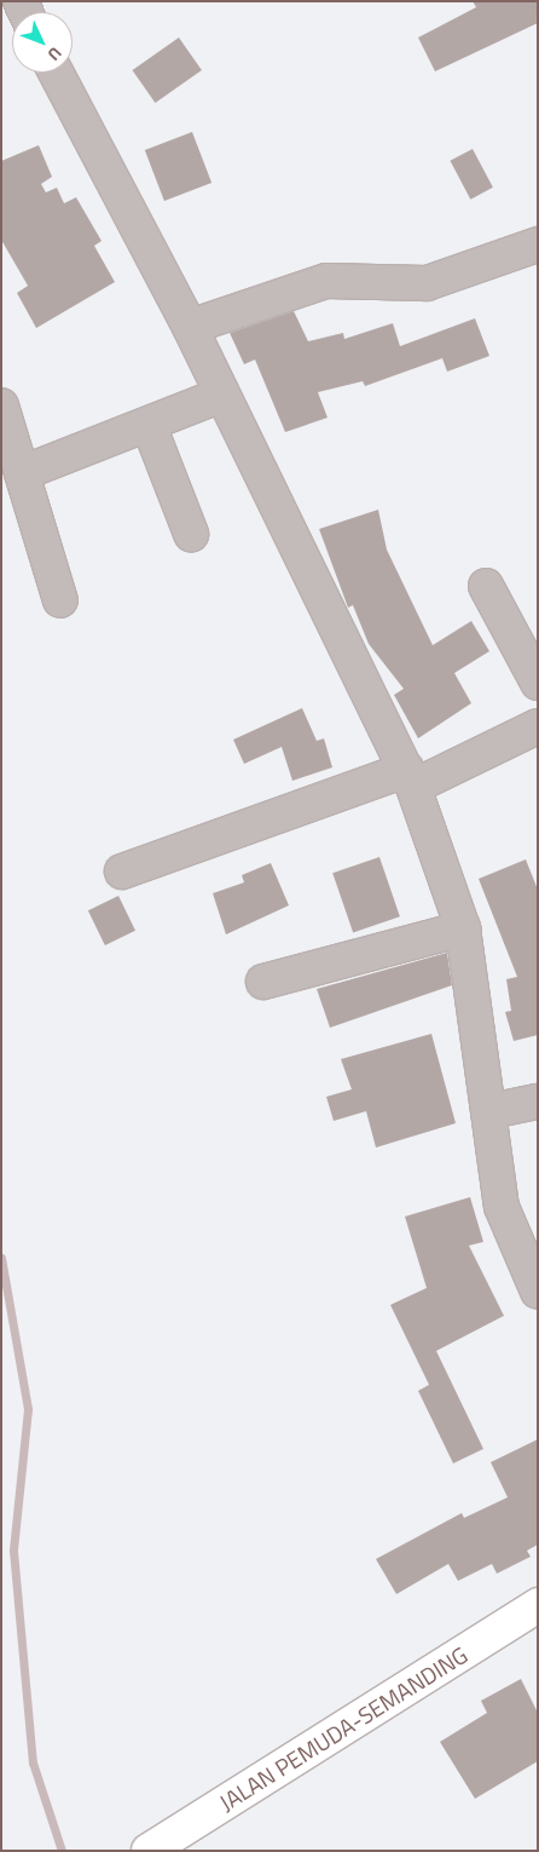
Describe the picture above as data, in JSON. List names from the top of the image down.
{
  "streets": {
    "main road": ["JALAN PEMUDA-SEMANDING"]
  },
  "north": "bottom right"
}
